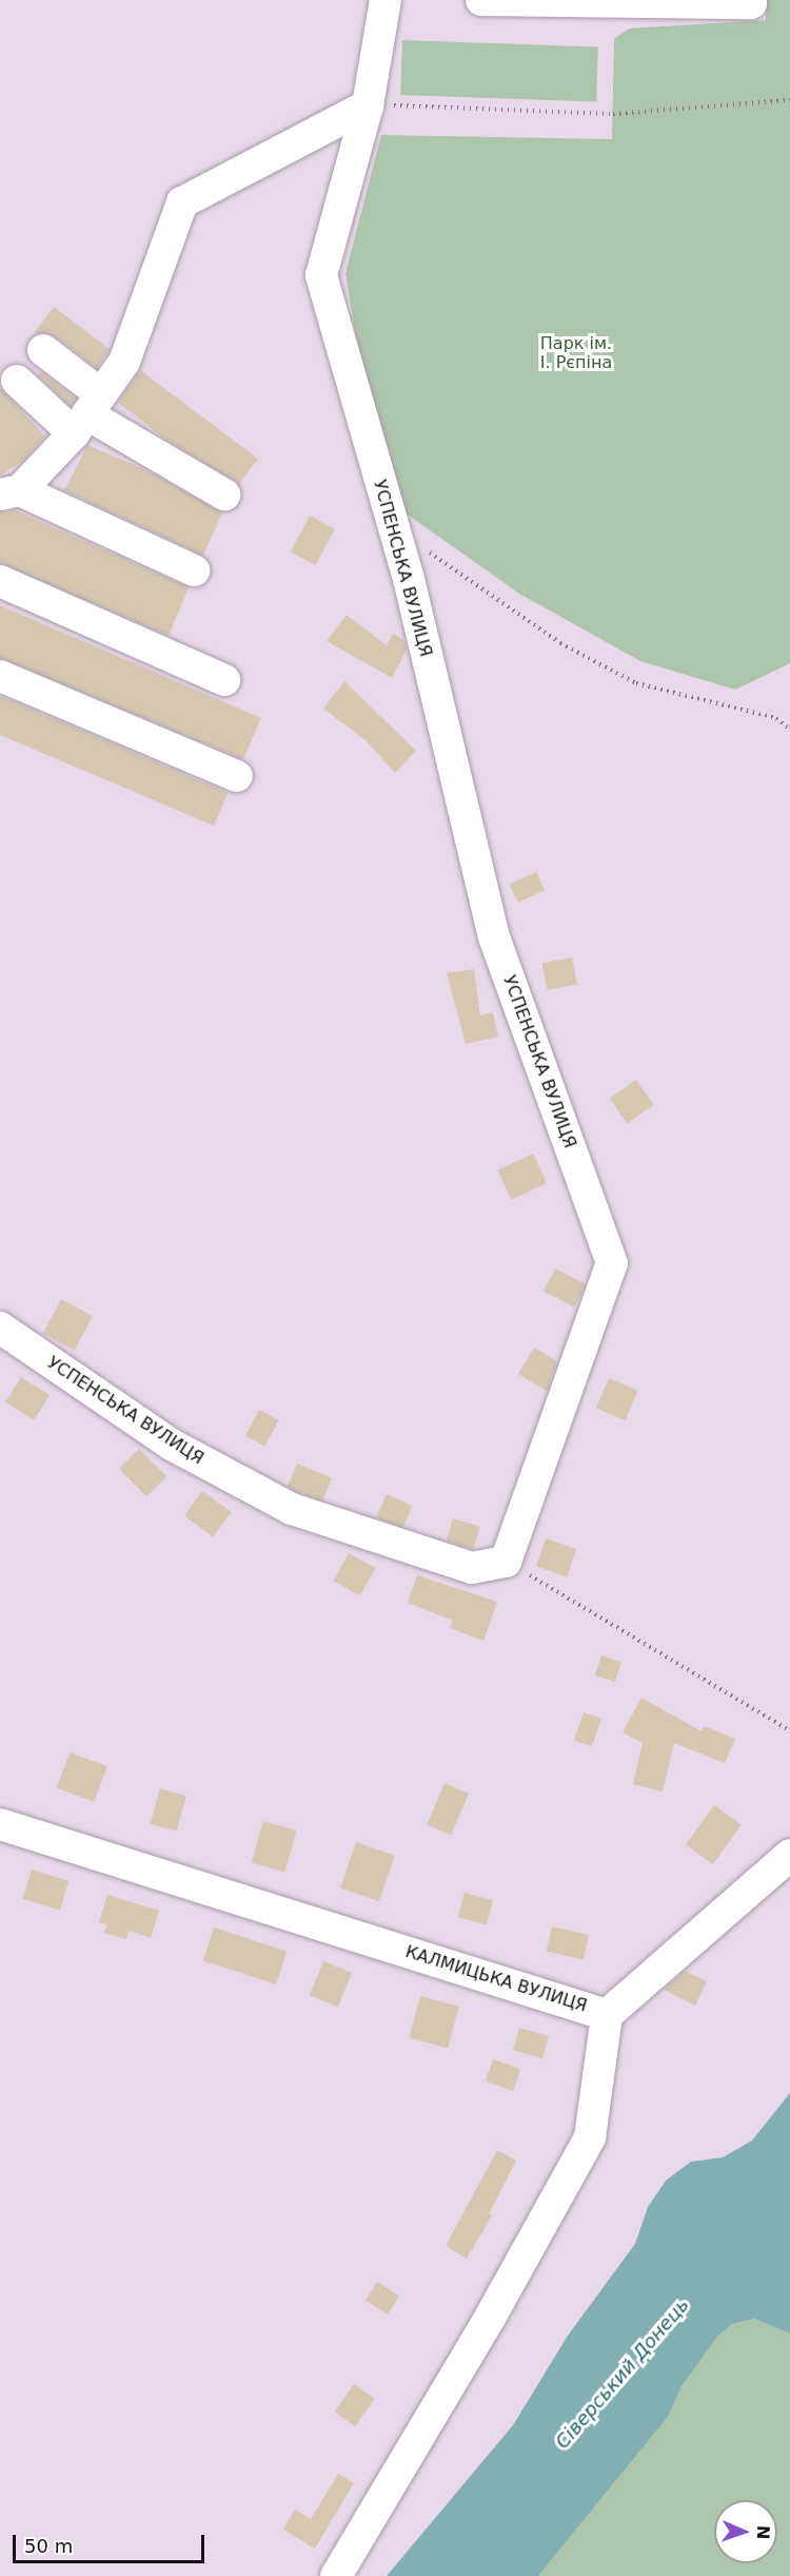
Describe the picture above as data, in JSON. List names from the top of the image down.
{
  "streets": {
    "street": ["УСПЕНСЬКА ВУЛИЦЯ", "КАЛМИЦЬКА ВУЛИЦЯ"]
  },
  "water": ["Сіверський Донець"],
  "parks": ["Парк ім. І. Рєпіна"],
  "scale_bar": "50 m",
  "north": "right"
}
